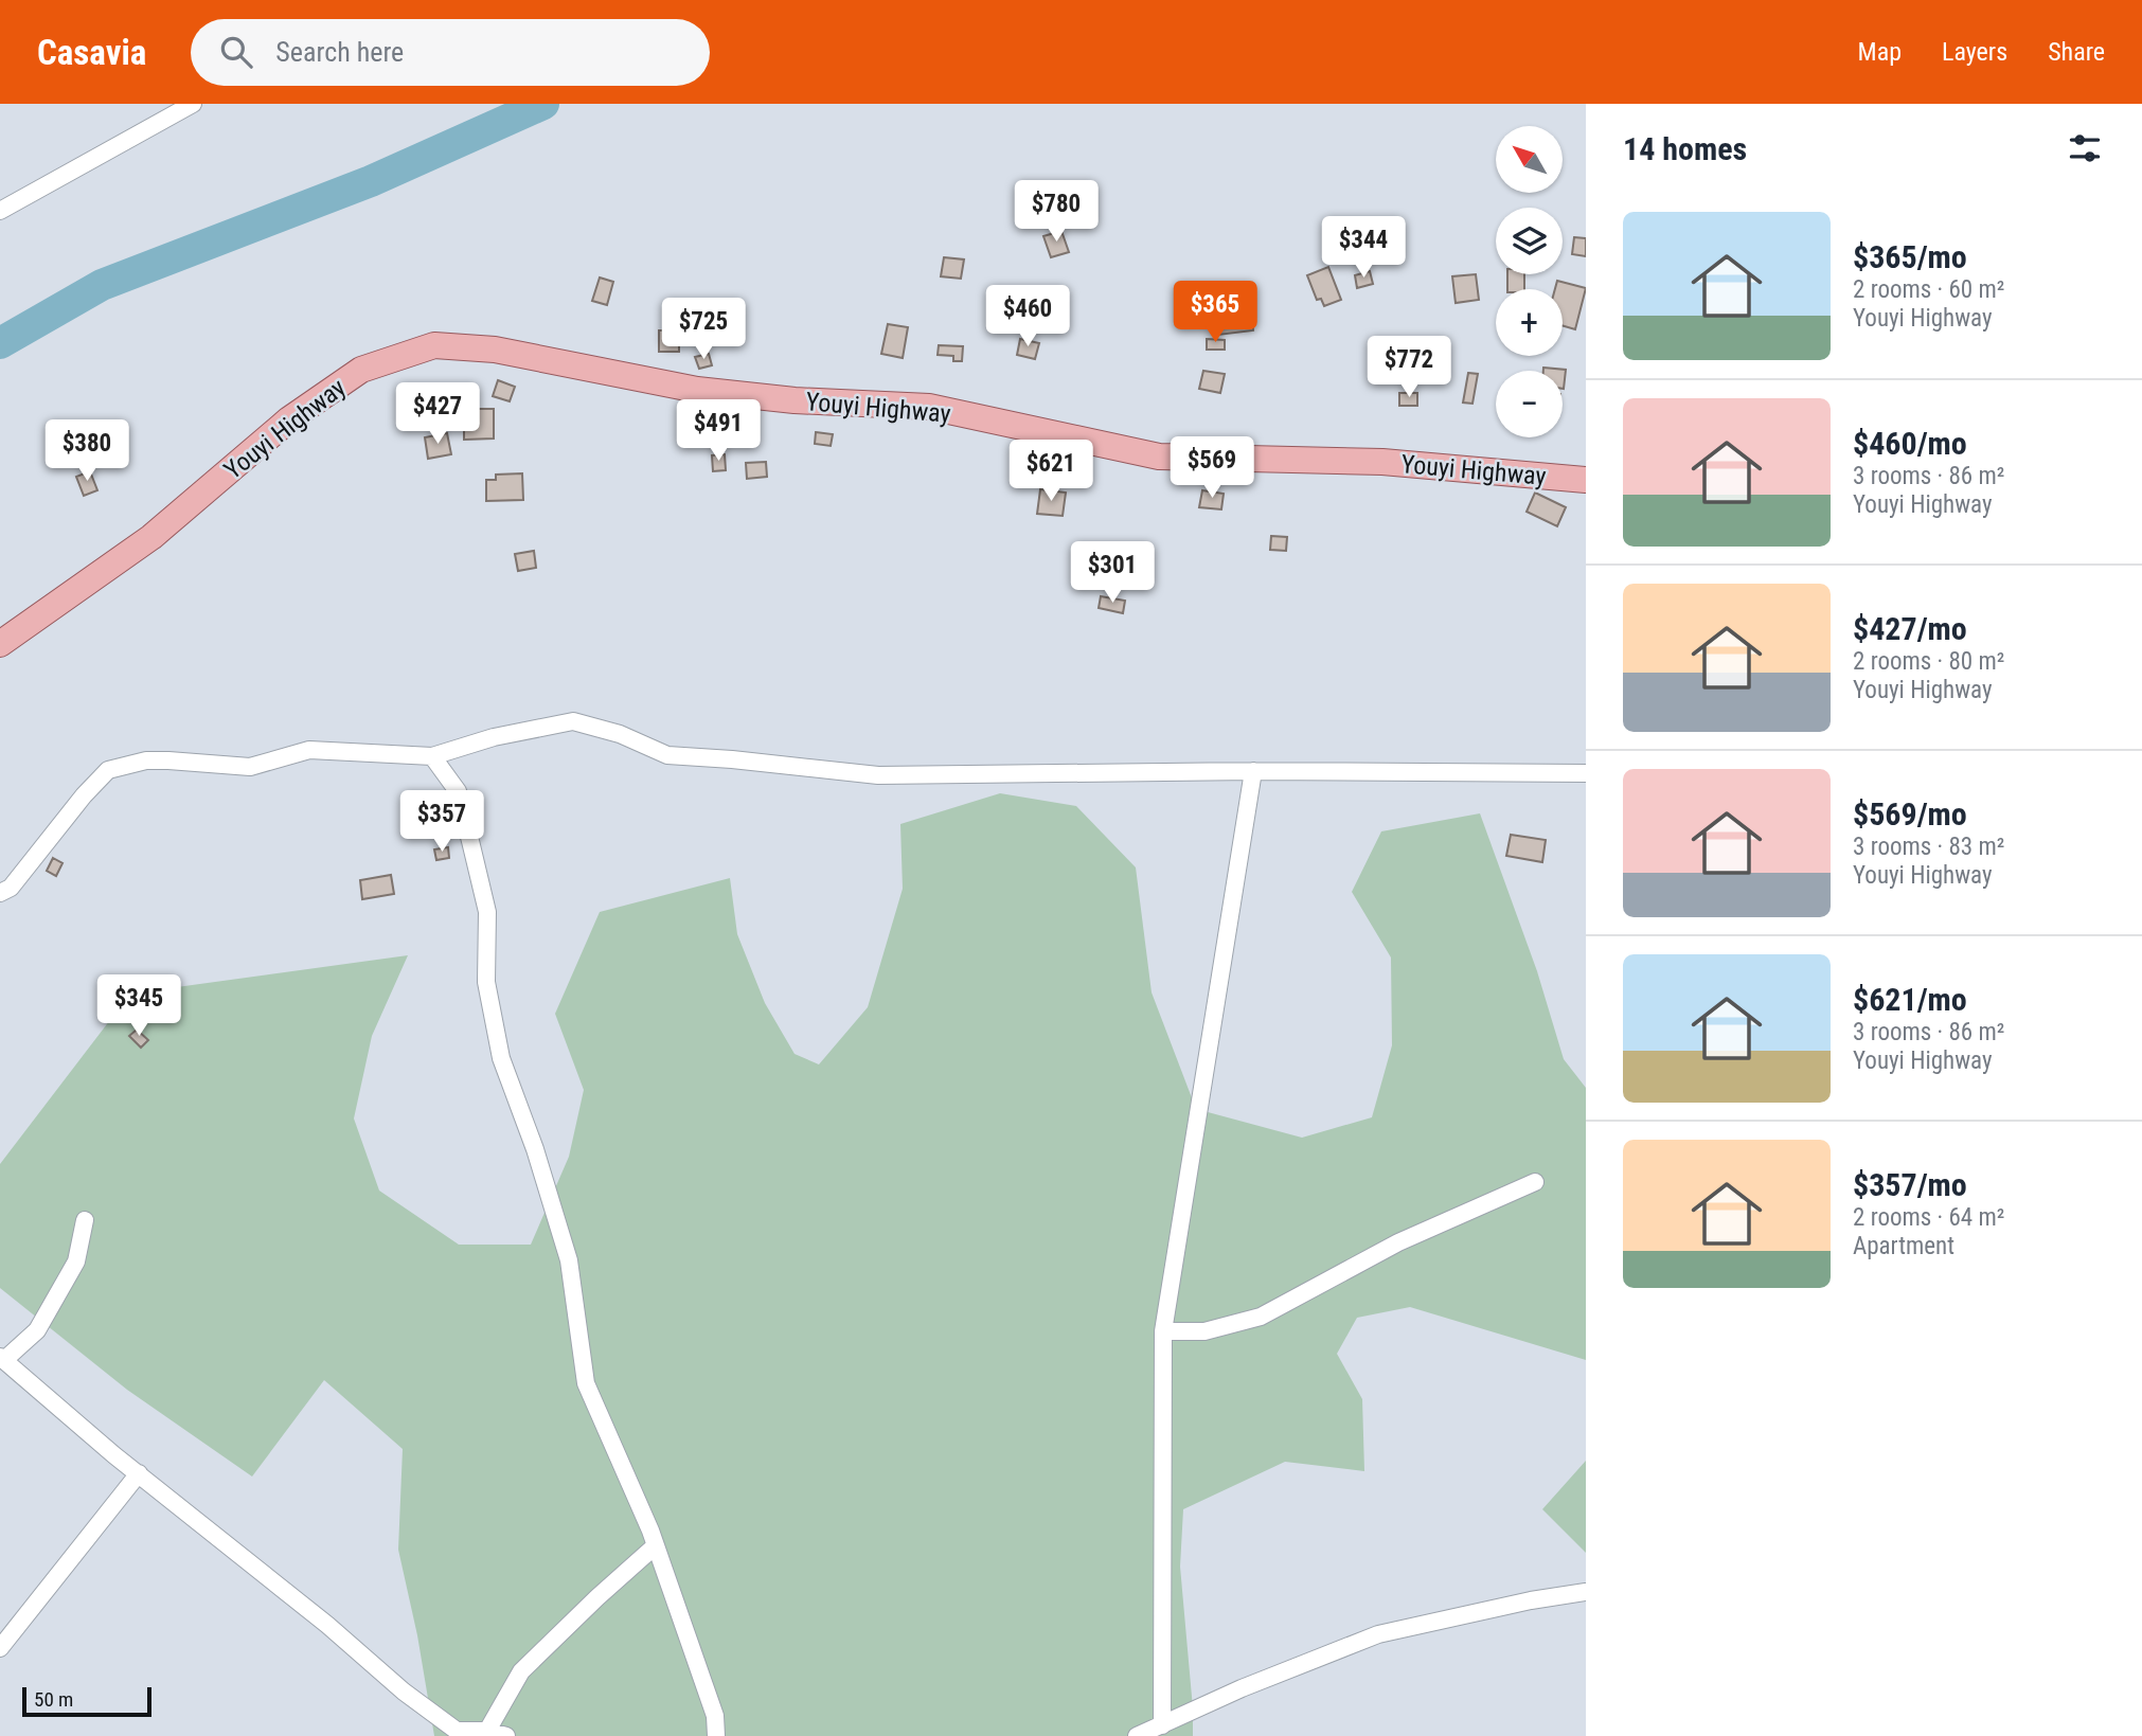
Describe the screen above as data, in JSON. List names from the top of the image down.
{
  "streets": {
    "main road": ["Youyi Highway"]
  },
  "scale_bar": "50 m",
  "north": "top left",
  "page": {
    "header": "Casavia",
    "search": "Search here",
    "nav": ["Map", "Layers", "Share"],
    "heading": "14 homes",
    "map_buttons": ["+", "−"],
    "price": [
      "$780",
      "$344",
      "$365",
      "$460",
      "$725",
      "$772",
      "$427",
      "$491",
      "$380",
      "$569",
      "$621",
      "$301",
      "$357",
      "$345"
    ],
    "list": [
      {
        "name": "$365/mo",
        "note": "2 rooms · 60 m² · Youyi Highway"
      },
      {
        "name": "$460/mo",
        "note": "3 rooms · 86 m² · Youyi Highway"
      },
      {
        "name": "$427/mo",
        "note": "2 rooms · 80 m² · Youyi Highway"
      },
      {
        "name": "$569/mo",
        "note": "3 rooms · 83 m² · Youyi Highway"
      },
      {
        "name": "$621/mo",
        "note": "3 rooms · 86 m² · Youyi Highway"
      },
      {
        "name": "$357/mo",
        "note": "2 rooms · 64 m² · Apartment"
      }
    ],
    "scale": "50 m"
  }
}
